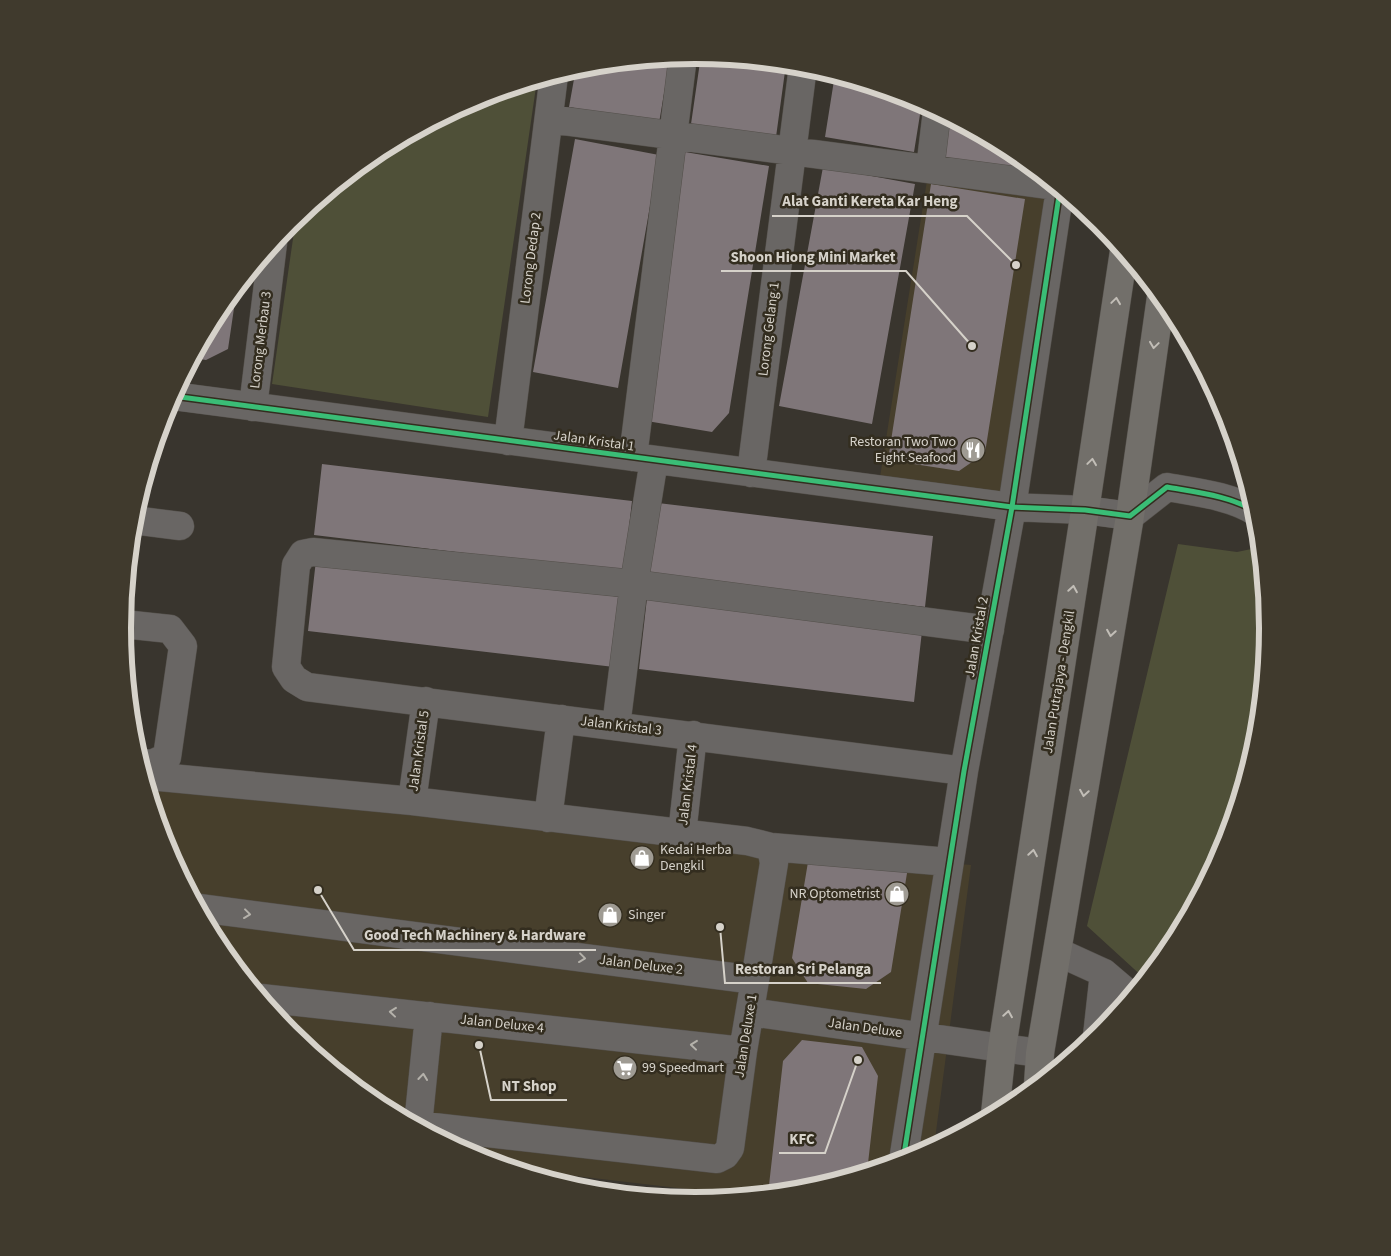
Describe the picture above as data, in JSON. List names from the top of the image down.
{
  "streets": {
    "main road": ["Jalan Putrajaya - Dengkil"],
    "street": [
      "Lorong Dedap 2",
      "Lorong Gelang 1",
      "Lorong Merbau 3",
      "Jalan Kristal 1",
      "Jalan Kristal 2",
      "Jalan Kristal 3",
      "Jalan Kristal 5",
      "Jalan Kristal 4",
      "Jalan Deluxe 2",
      "Jalan Deluxe 4",
      "Jalan Deluxe",
      "Jalan Deluxe 1"
    ]
  },
  "crossings": [
    ["Lorong Dedap 2", "Jalan Kristal 1"],
    ["Lorong Gelang 1", "Jalan Kristal 1"],
    ["Lorong Merbau 3", "Jalan Kristal 1"],
    ["Jalan Kristal 1", "Jalan Kristal 2"],
    ["Jalan Kristal 1", "Jalan Putrajaya - Dengkil"],
    ["Jalan Kristal 2", "Jalan Kristal 3"],
    ["Jalan Kristal 2", "Jalan Deluxe"],
    ["Jalan Putrajaya - Dengkil", "Jalan Deluxe"],
    ["Jalan Kristal 3", "Jalan Kristal 5"],
    ["Jalan Kristal 3", "Jalan Kristal 4"],
    ["Jalan Deluxe 2", "Jalan Deluxe 1"],
    ["Jalan Deluxe 4", "Jalan Deluxe 1"],
    ["Jalan Deluxe", "Jalan Deluxe 1"]
  ],
  "places": {
    "other": [
      "Alat Ganti Kereta Kar Heng",
      "Shoon Hiong Mini Market",
      "Good Tech Machinery & Hardware",
      "Restoran Sri Pelanga",
      "NT Shop",
      "KFC"
    ],
    "restaurant": ["Restoran Two Two Eight Seafood"],
    "shop": ["Kedai Herba Dengkil", "NR Optometrist", "Singer"],
    "supermarket": ["99 Speedmart"]
  }
}
